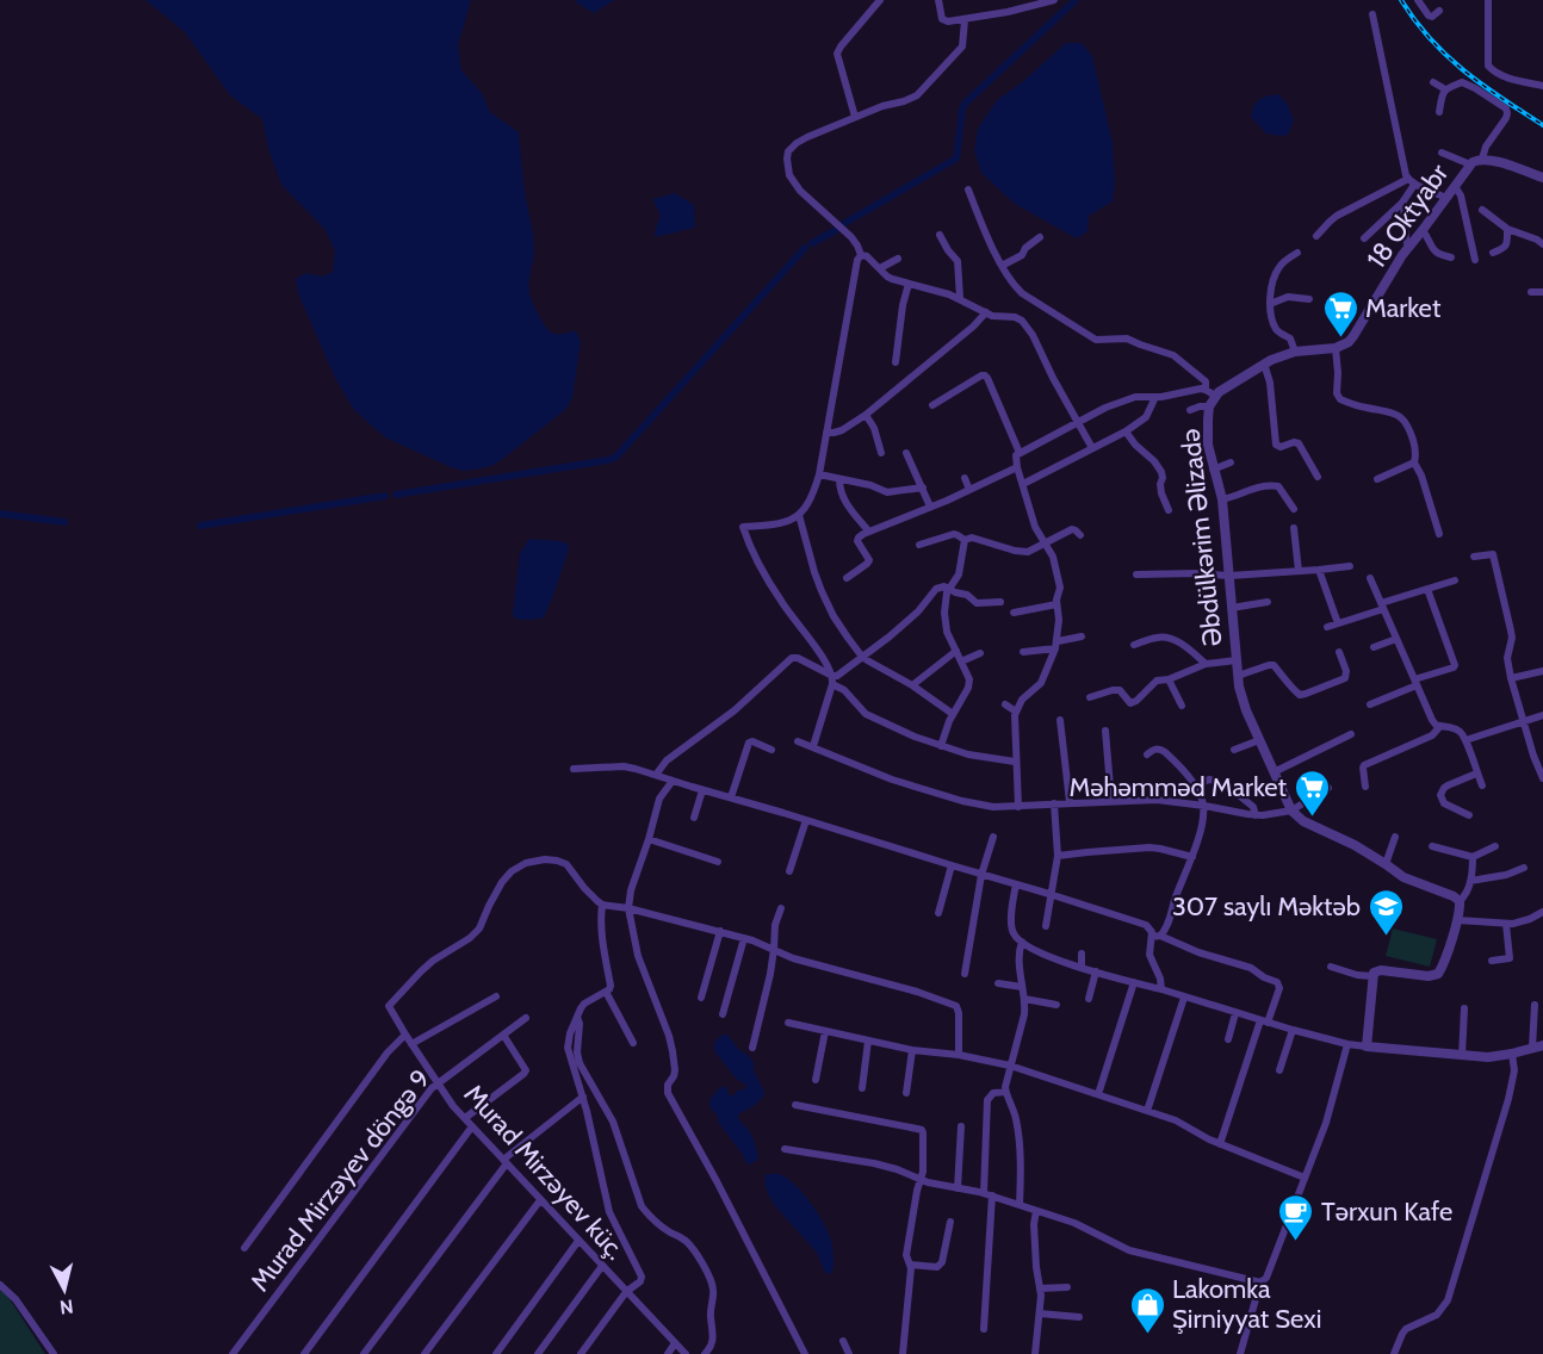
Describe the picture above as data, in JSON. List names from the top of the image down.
{
  "streets": {
    "street": [
      "18 Oktyabr",
      "Əbdülkərim Əlizadə",
      "Murad Mirzəyev küç.",
      "Murad Mirzəyev döngə 9"
    ]
  },
  "crossings": [
    ["Murad Mirzəyev küç.", "Murad Mirzəyev döngə 9"]
  ],
  "places": {
    "supermarket": ["Market", "Məhəmməd Market"],
    "school or university": ["307 saylı Məktəb"],
    "cafe": ["Tərxun Kafe"],
    "shop": ["Lakomka Şirniyyat Sexi"]
  },
  "north": "bottom"
}
